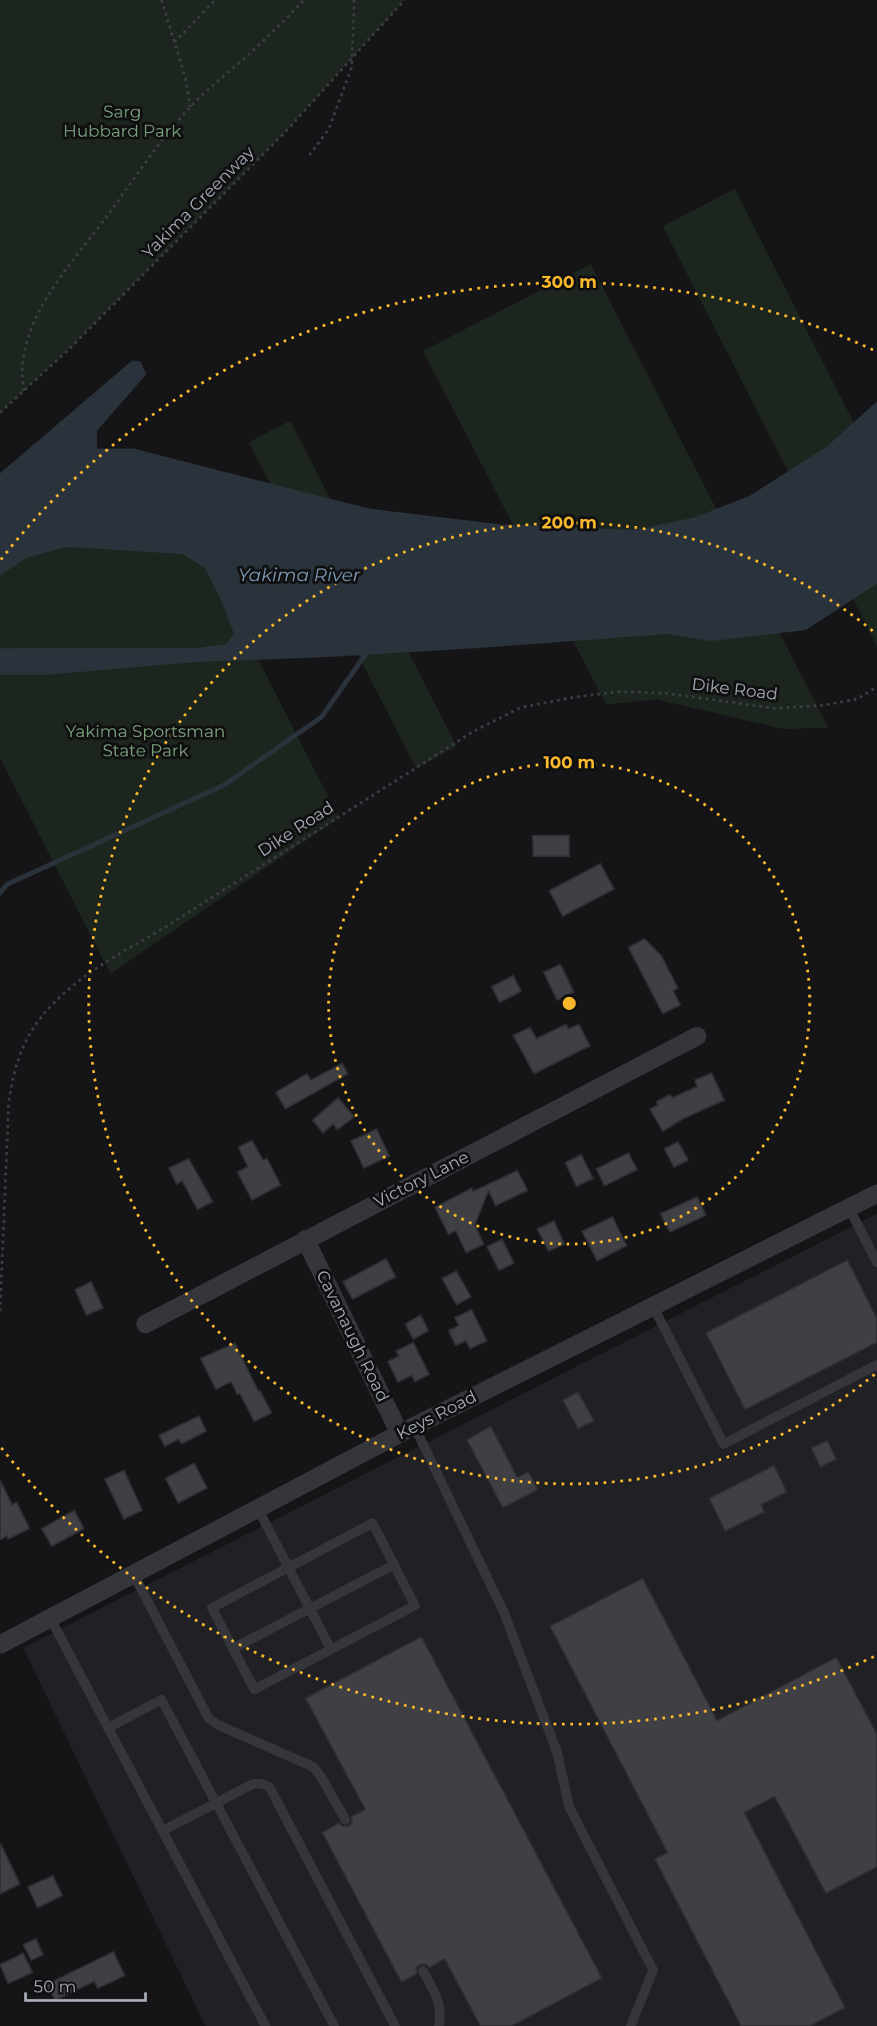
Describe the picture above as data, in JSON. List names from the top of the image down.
{
  "streets": {
    "street": ["Victory Lane", "Cavanaugh Road", "Keys Road"],
    "path": ["Yakima Greenway", "Dike Road"]
  },
  "crossings": [
    ["Victory Lane", "Cavanaugh Road"],
    ["Cavanaugh Road", "Keys Road"]
  ],
  "water": ["Yakima River"],
  "parks": ["Sarg Hubbard Park", "Yakima Sportsman State Park"],
  "scale_bar": "50 m",
  "rings": ["300 m", "200 m", "100 m"]
}
